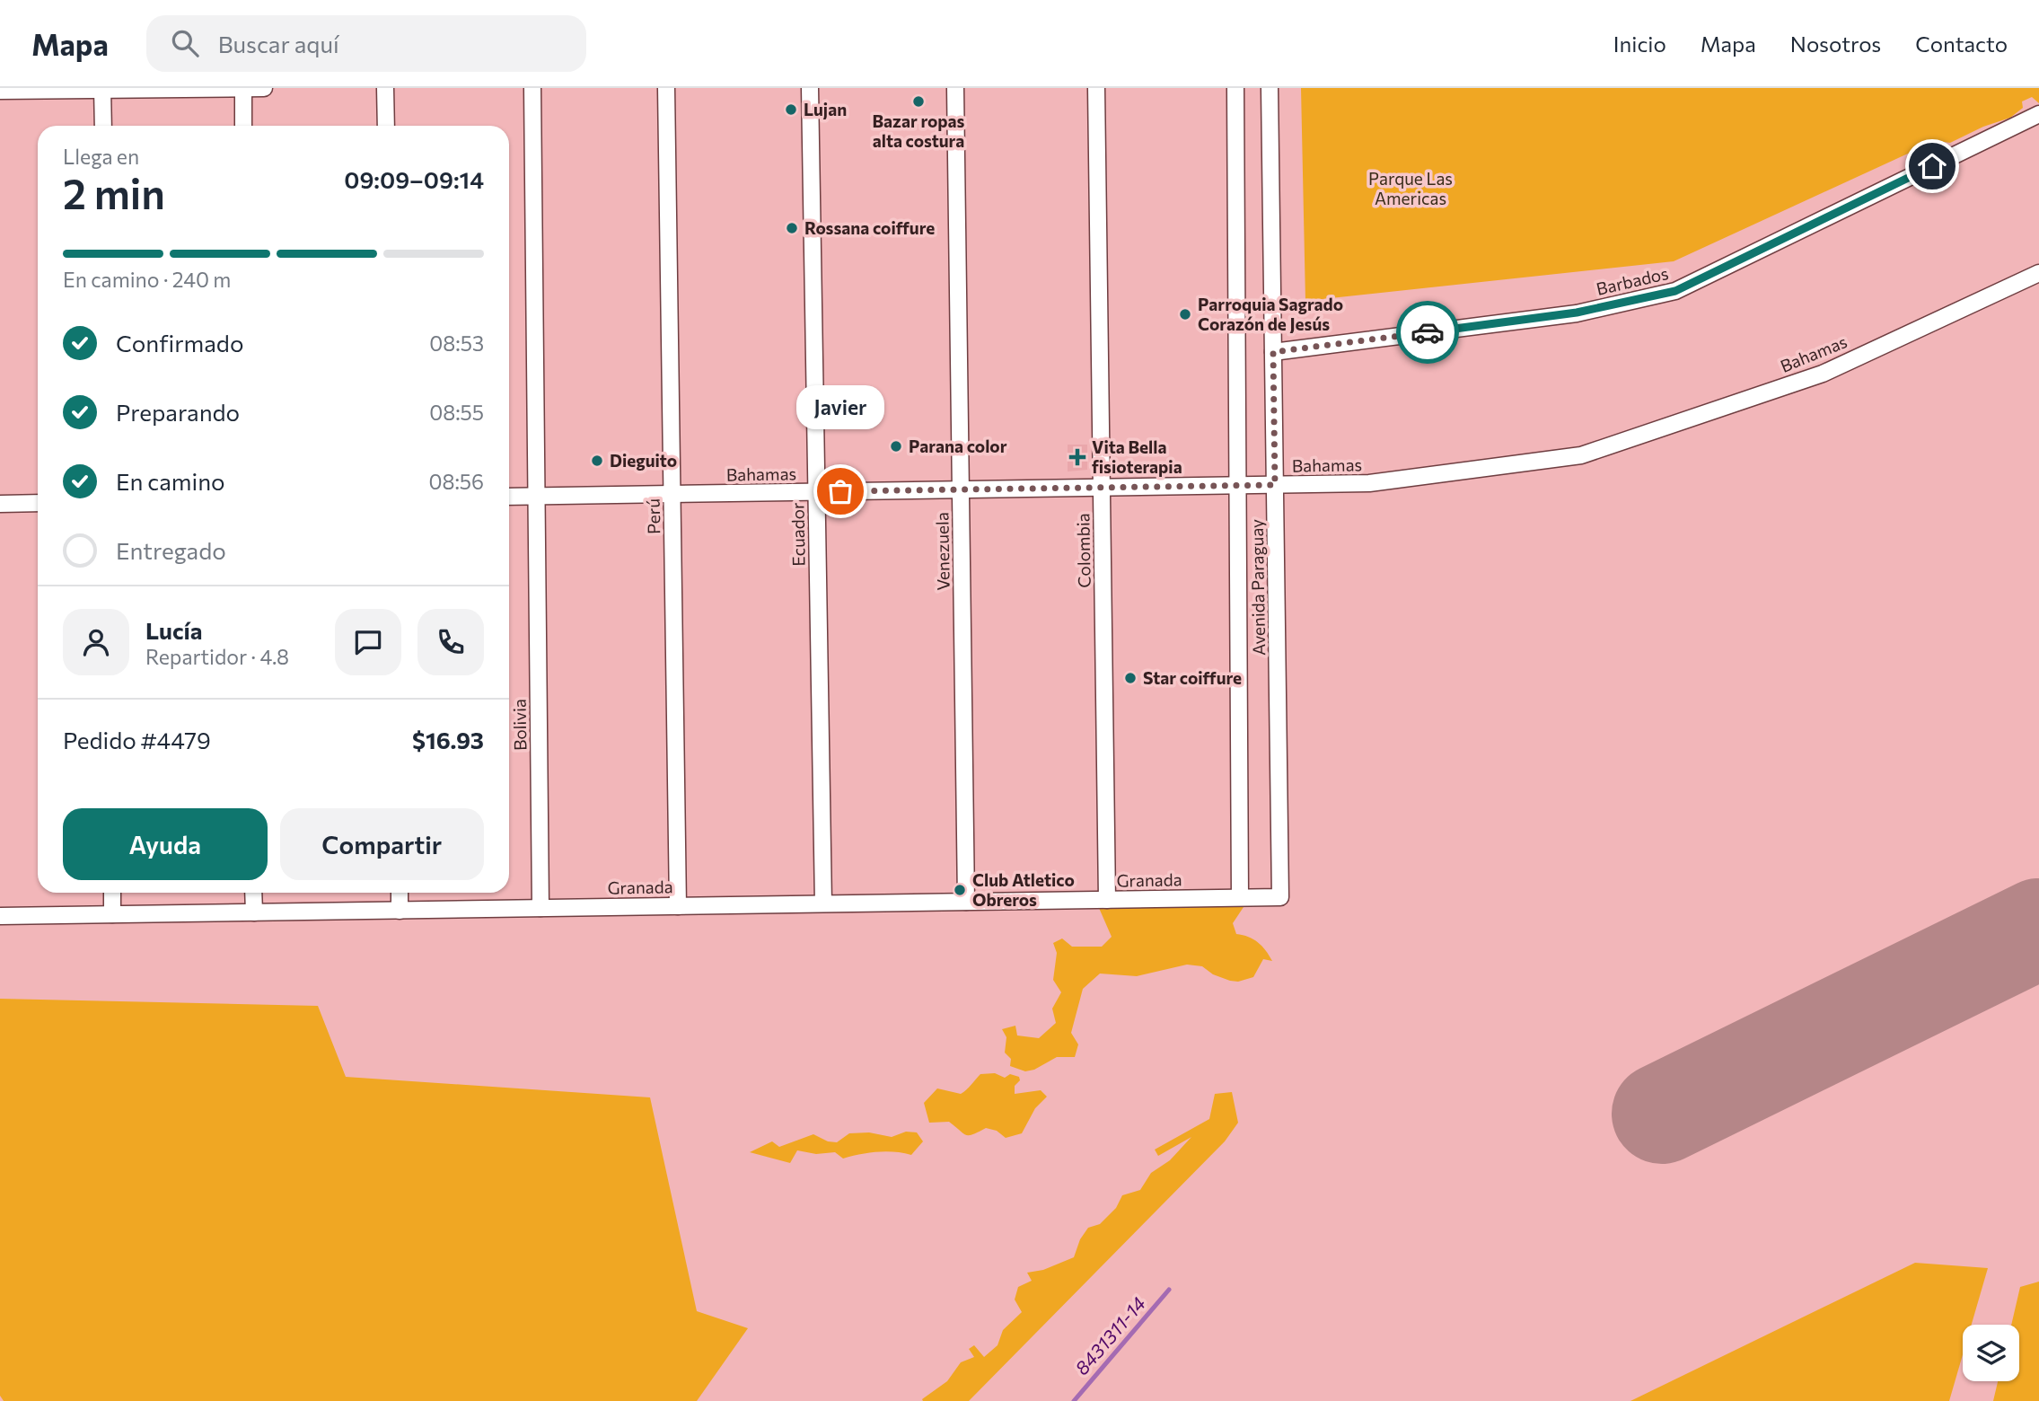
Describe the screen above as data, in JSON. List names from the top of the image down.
{
  "streets": {
    "street": [
      "Barbados",
      "Bahamas",
      "Perú",
      "Ecuador",
      "Colombia",
      "Venezuela",
      "Avenida Paraguay",
      "Bolivia",
      "Granada"
    ]
  },
  "crossings": [
    ["Barbados", "Avenida Paraguay"],
    ["Bahamas", "Perú"],
    ["Bahamas", "Ecuador"],
    ["Bahamas", "Colombia"],
    ["Bahamas", "Venezuela"],
    ["Bahamas", "Avenida Paraguay"],
    ["Bahamas", "Bolivia"],
    ["Perú", "Granada"],
    ["Ecuador", "Granada"],
    ["Colombia", "Granada"],
    ["Venezuela", "Granada"],
    ["Avenida Paraguay", "Granada"],
    ["Bolivia", "Granada"]
  ],
  "water": ["8431311-14"],
  "parks": ["Parque Las Americas"],
  "places": {
    "other": [
      "Bazar ropas alta costura",
      "Lujan",
      "Rossana coiffure",
      "Parroquia Sagrado Corazón de Jesús",
      "Parana color",
      "Dieguito",
      "Javier",
      "Star coiffure",
      "Club Atletico Obreros"
    ],
    "health": ["Vita Bella fisioterapia"]
  },
  "page": {
    "header": "Mapa",
    "search": "Buscar aquí",
    "nav": [
      "Inicio",
      "Mapa",
      "Nosotros",
      "Contacto"
    ],
    "heading": ["2 min", "Llega en", "09:09–09:14"],
    "panel": [
      "Lucía",
      "Repartidor · 4.8",
      "Pedido #4479",
      "$16.93"
    ],
    "bar": "En camino · 240 m",
    "list": [
      ["Confirmado", "08:53"],
      ["Preparando", "08:55"],
      ["En camino", "08:56"],
      "Entregado"
    ],
    "bubble": "Javier",
    "buttons": ["Ayuda", "Compartir"]
  }
}
